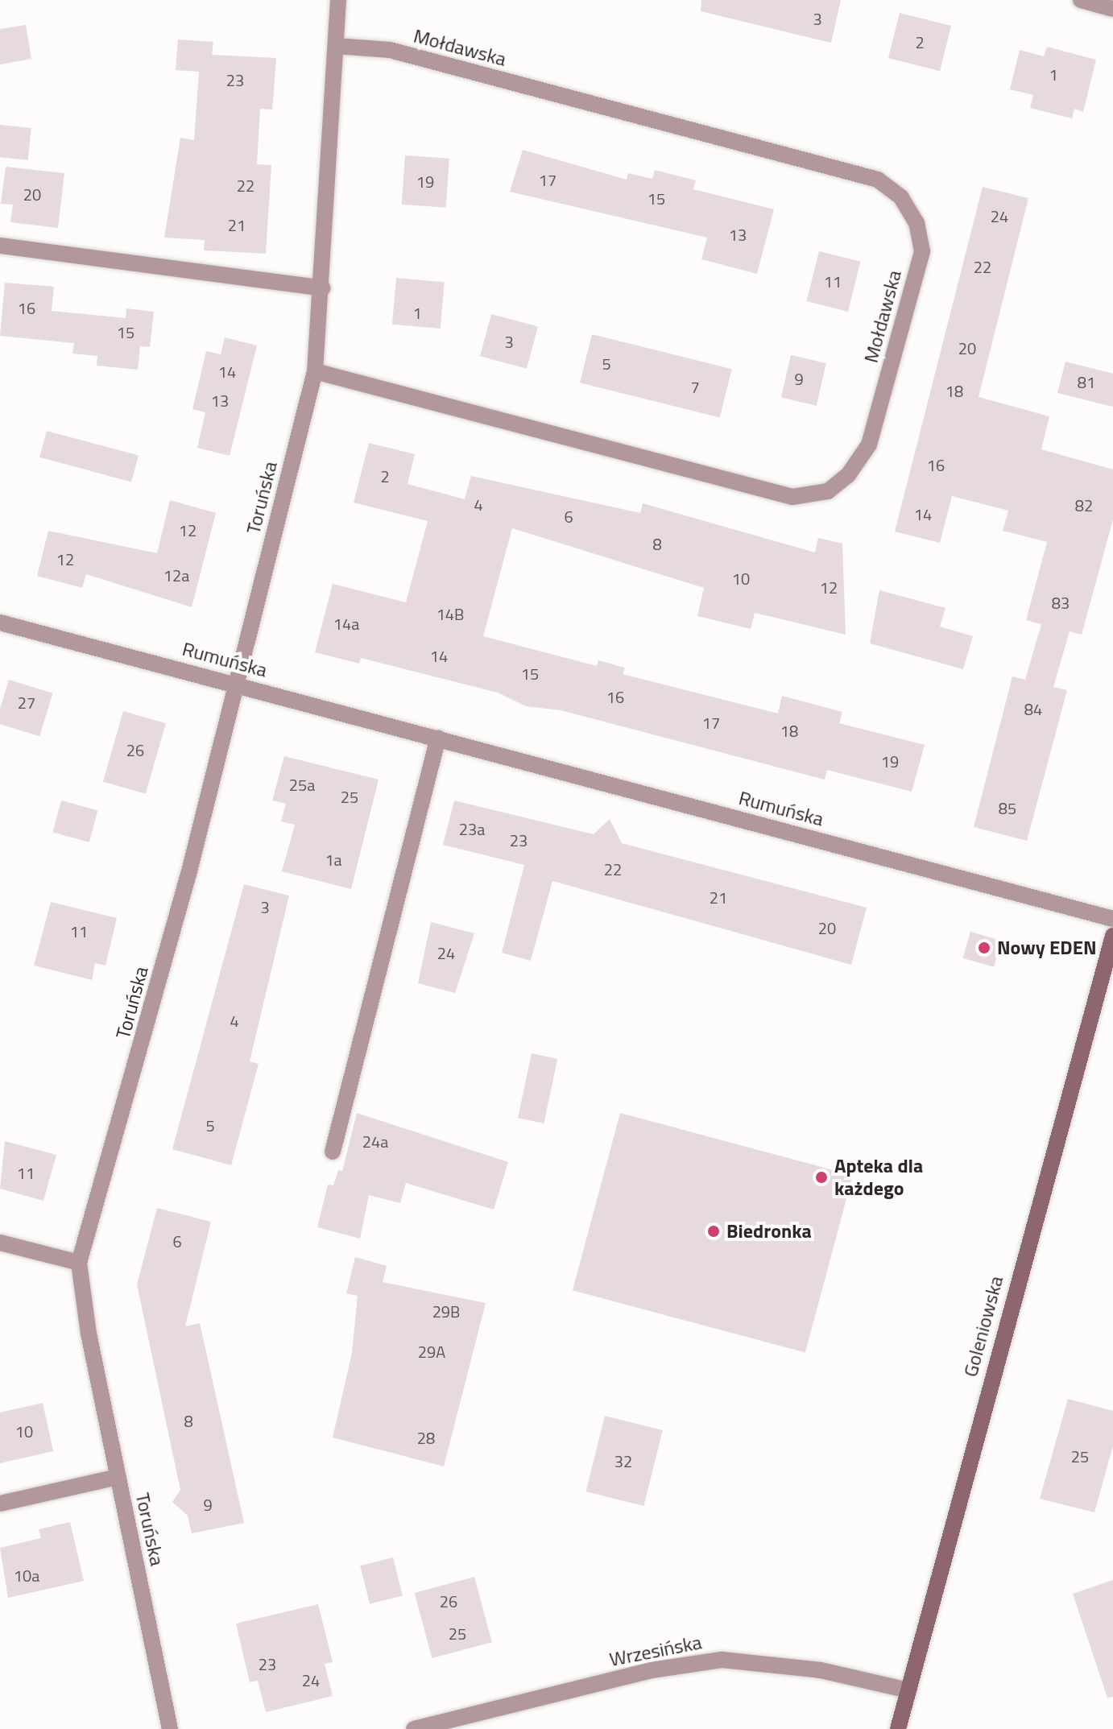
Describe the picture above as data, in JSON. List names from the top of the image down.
{
  "streets": {
    "street": [
      "Mołdawska",
      "Toruńska",
      "Rumuńska",
      "Goleniowska",
      "Wrzesińska"
    ]
  },
  "crossings": [
    ["Mołdawska", "Toruńska"],
    ["Toruńska", "Rumuńska"],
    ["Goleniowska", "Wrzesińska"]
  ],
  "places": ["Nowy EDEN", "Apteka dla każdego", "Biedronka"],
  "house_numbers": [
    "3",
    "2",
    "1",
    "23",
    "17",
    "19",
    "22",
    "20",
    "15",
    "24",
    "21",
    "13",
    "22",
    "11",
    "16",
    "1",
    "15",
    "3",
    "20",
    "5",
    "14",
    "9",
    "81",
    "7",
    "18",
    "13",
    "16",
    "2",
    "4",
    "82",
    "14",
    "6",
    "12",
    "8",
    "12",
    "12a",
    "10",
    "12",
    "83",
    "14B",
    "14a",
    "14",
    "15",
    "16",
    "27",
    "84",
    "17",
    "18",
    "26",
    "19",
    "25a",
    "25",
    "85",
    "23a",
    "23",
    "1a",
    "22",
    "21",
    "3",
    "20",
    "11",
    "24",
    "4",
    "5",
    "24a",
    "11",
    "6",
    "29B",
    "29A",
    "8",
    "10",
    "28",
    "25",
    "32",
    "9",
    "10a",
    "26",
    "25",
    "23",
    "24"
  ]
}
